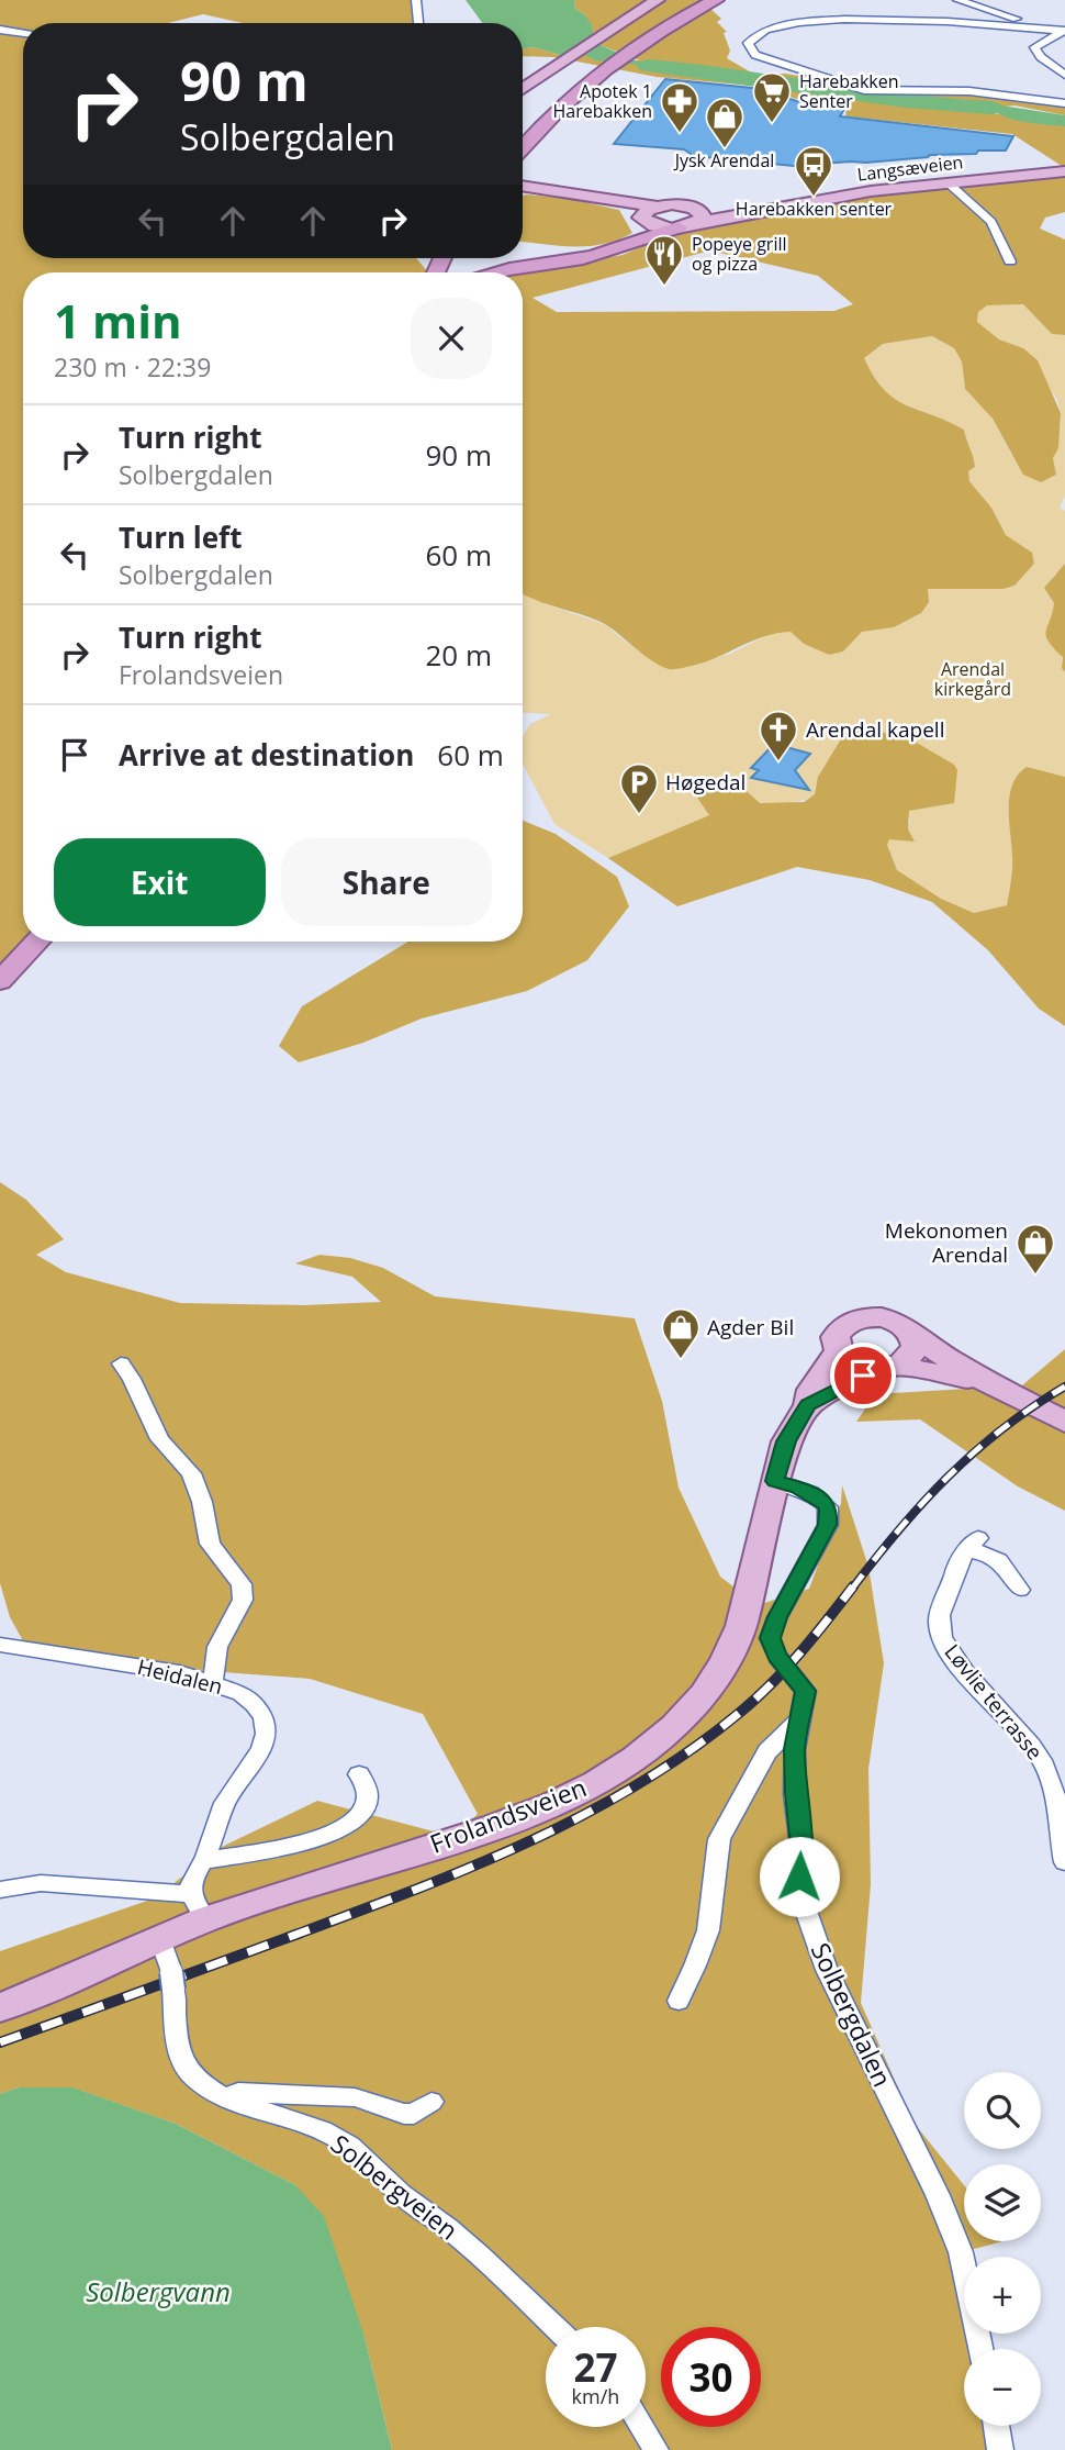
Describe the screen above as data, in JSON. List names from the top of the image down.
{
  "streets": {
    "main road": ["Langsæveien", "Frolandsveien"],
    "street": [
      "Heidalen",
      "Løvlie terrasse",
      "Solbergdalen",
      "Solbergveien"
    ]
  },
  "crossings": [
    ["Heidalen", "Frolandsveien"],
    ["Frolandsveien", "Solbergdalen"],
    ["Frolandsveien", "Solbergveien"]
  ],
  "water": ["Solbergvann"],
  "parks": ["Arendal kirkegård"],
  "places": {
    "supermarket": ["Harebakken Senter"],
    "pharmacy": ["Apotek 1 Harebakken"],
    "shop": ["Jysk Arendal", "Mekonomen Arendal", "Agder Bil"],
    "bus stop": ["Harebakken senter"],
    "restaurant": ["Popeye grill og pizza"],
    "church": ["Arendal kapell"],
    "parking": ["Høgedal"]
  },
  "page": {
    "turn": ["90 m", "Solbergdalen"],
    "heading": ["1 min", "230 m · 22:39"],
    "list": [
      {
        "name": "Turn right",
        "note": "Solbergdalen",
        "value": "90 m"
      },
      {
        "name": "Turn left",
        "note": "Solbergdalen",
        "value": "60 m"
      },
      {
        "name": "Turn right",
        "note": "Frolandsveien",
        "value": "20 m"
      },
      {
        "name": "Arrive at destination",
        "value": "60 m"
      }
    ],
    "buttons": ["Exit", "Share"],
    "map_buttons": ["+", "−"],
    "speed": "27 km/h",
    "limit": "30"
  }
}
